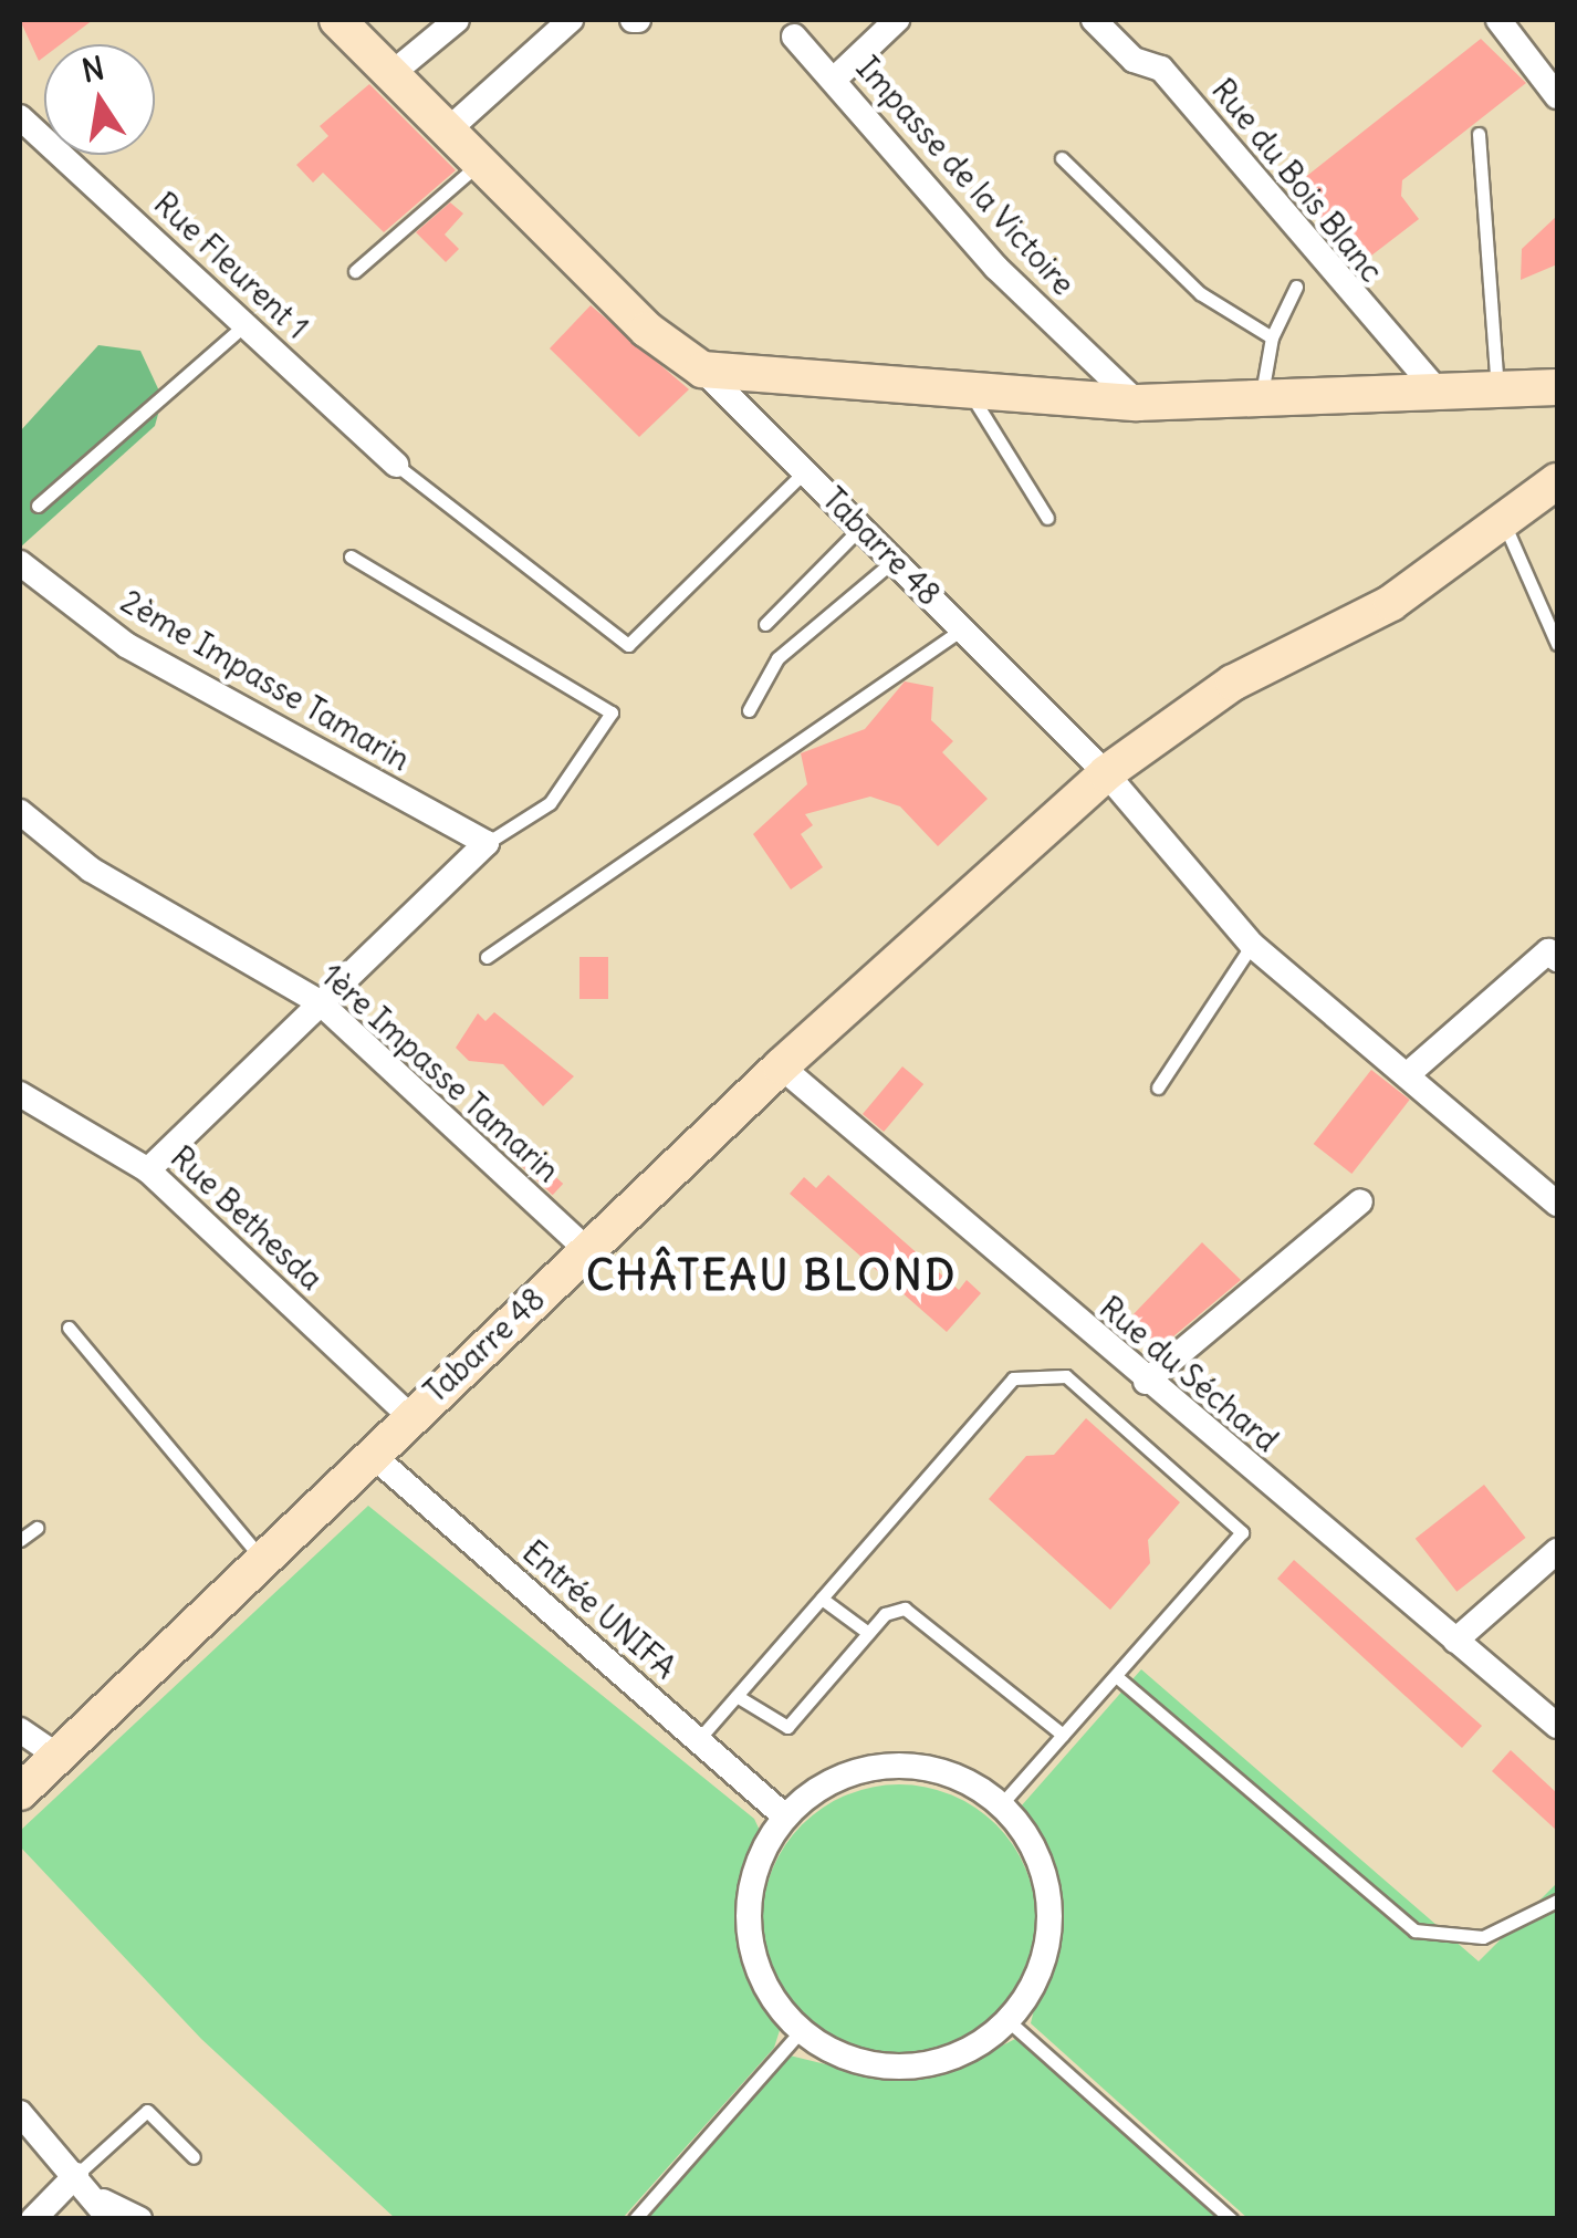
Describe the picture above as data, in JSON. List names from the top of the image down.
{
  "streets": {
    "street": [
      "Impasse de la Victoire",
      "Rue du Bois Blanc",
      "Rue Fleurent 1",
      "Tabarre 48",
      "2ème Impasse Tamarin",
      "1ère Impasse Tamarin",
      "Rue Bethesda",
      "Rue du Séchard",
      "Entrée UNIFA"
    ]
  },
  "crossings": [
    ["Tabarre 48", "1ère Impasse Tamarin"],
    ["Tabarre 48", "Rue Bethesda"],
    ["Tabarre 48", "Rue du Séchard"],
    ["Tabarre 48", "Entrée UNIFA"]
  ],
  "districts": ["CHÂTEAU BLOND"],
  "north": "top"
}
